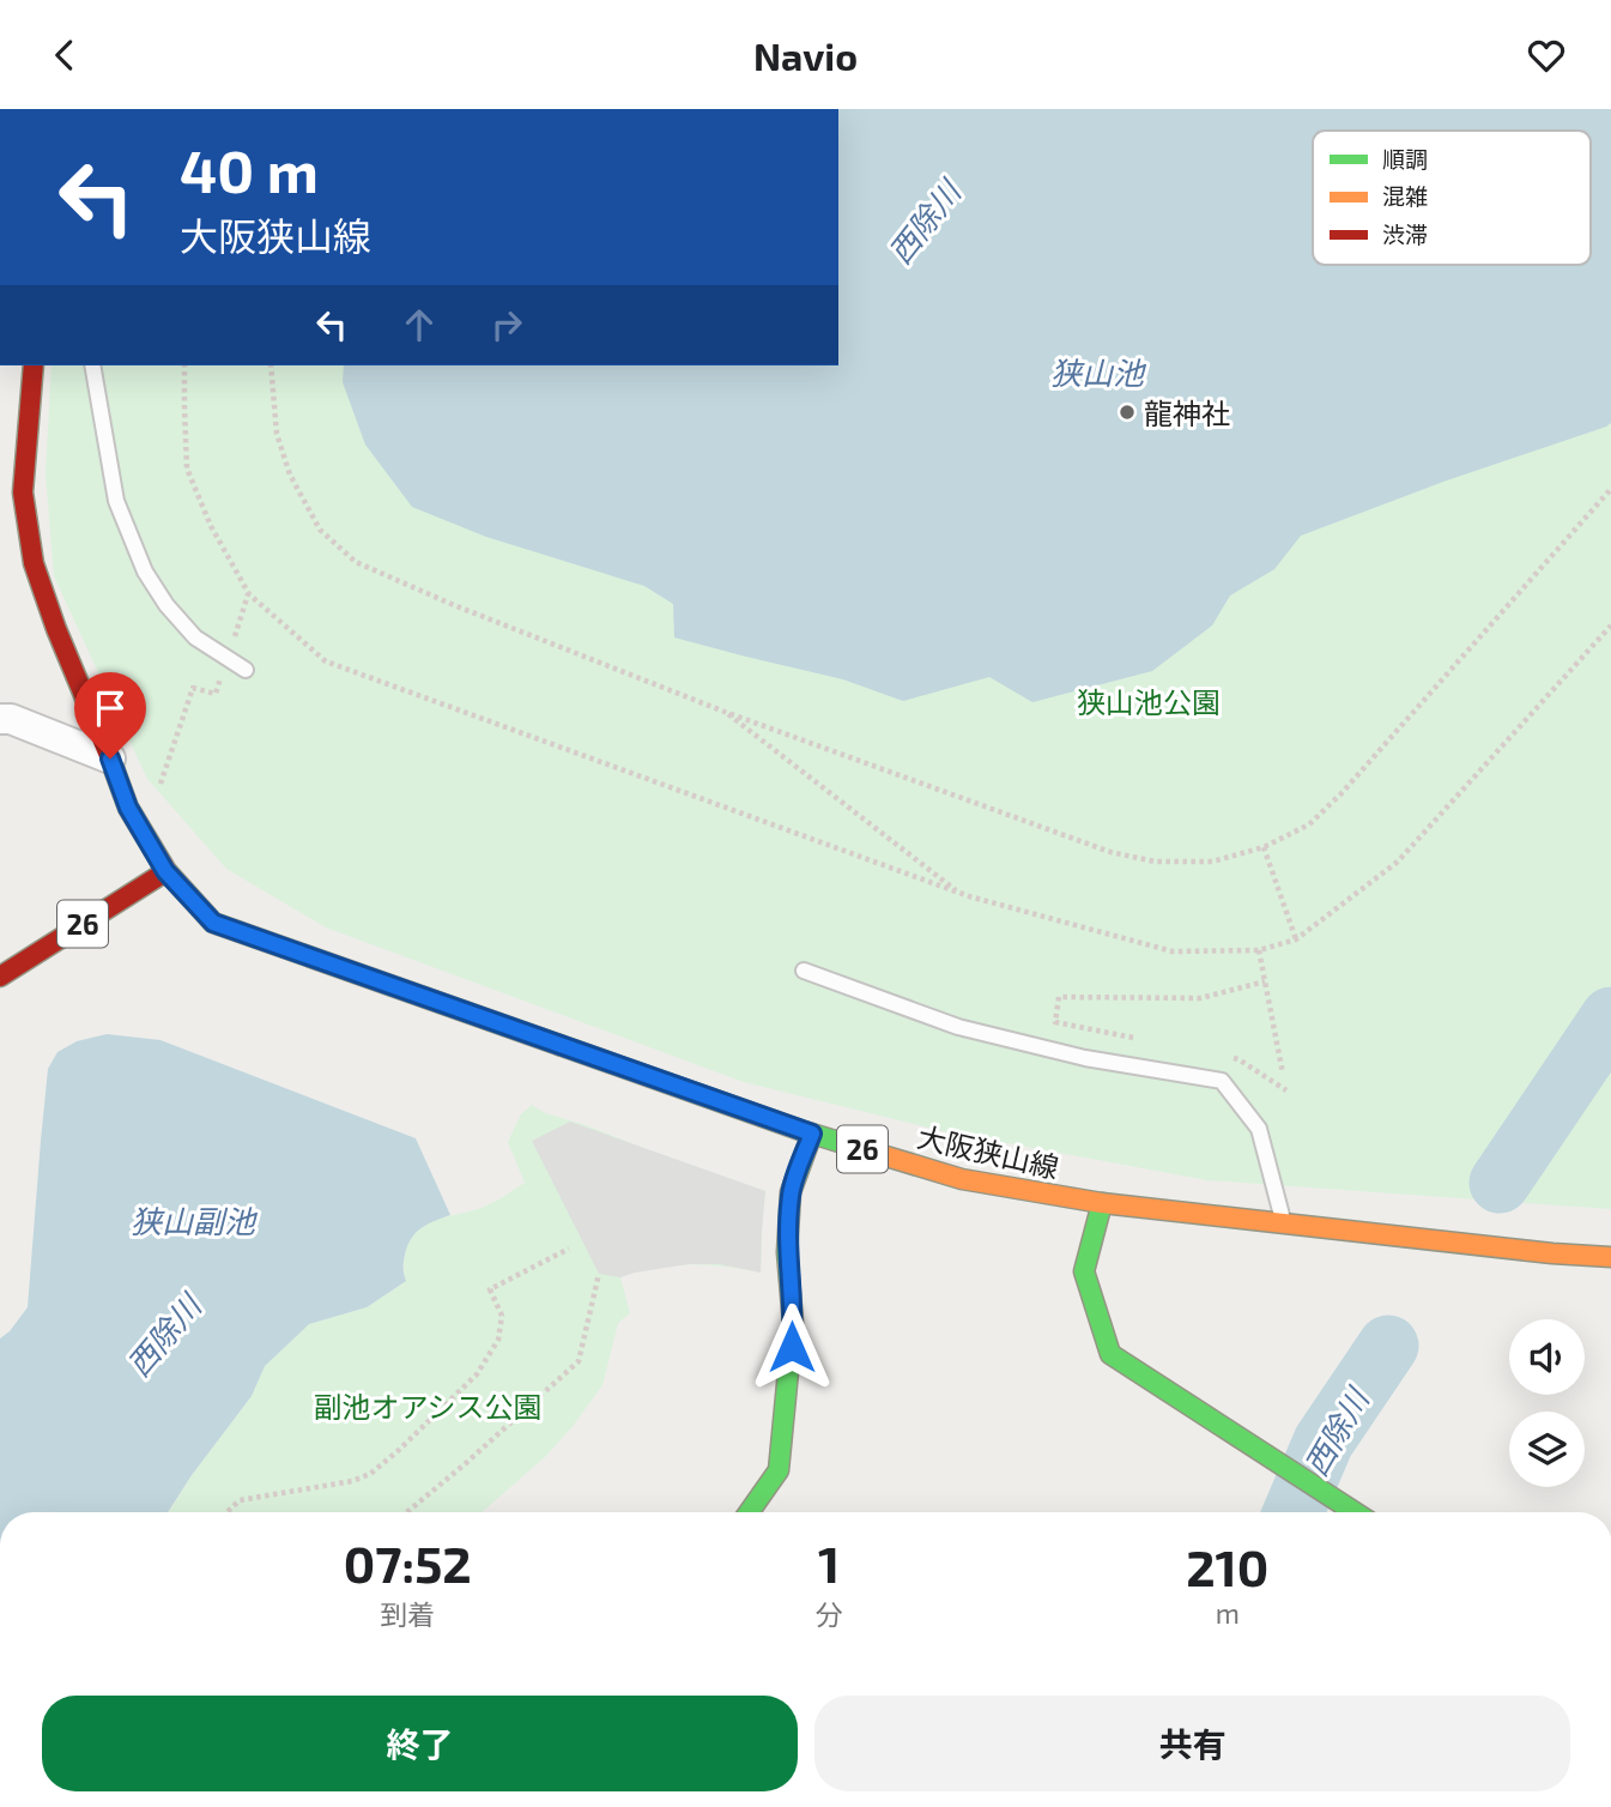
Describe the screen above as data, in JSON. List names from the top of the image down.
{
  "streets": {
    "main road": ["26", "大阪狭山線"]
  },
  "crossings": [
    ["26", "大阪狭山線"]
  ],
  "water": ["西除川", "狭山池", "狭山副池"],
  "parks": ["狭山池公園", "副池オアシス公園"],
  "places": ["龍神社"],
  "legend": ["順調", "混雑", "渋滞"],
  "page": {
    "header": "Navio",
    "turn": ["40 m", "大阪狭山線"],
    "eta": [
      "07:52",
      "到着",
      "1",
      "分",
      "210",
      "m"
    ],
    "buttons": ["終了", "共有"]
  }
}
